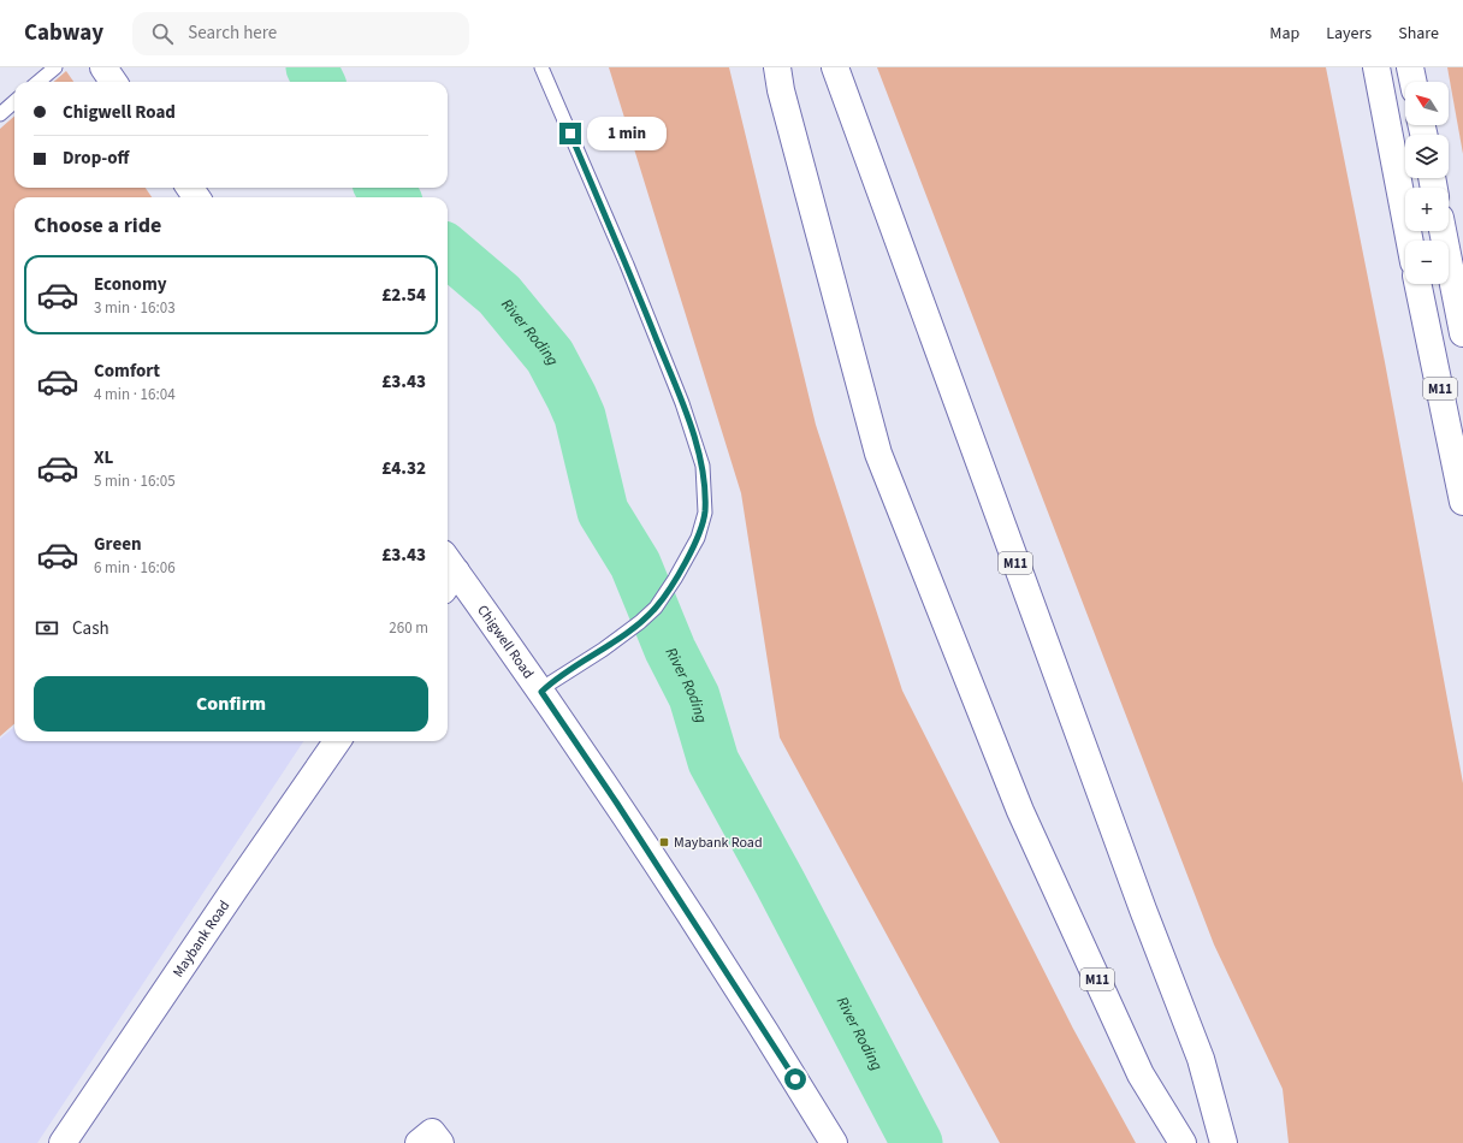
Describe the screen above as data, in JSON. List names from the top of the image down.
{
  "streets": {
    "main road": ["M11", "Chigwell Road", "Maybank Road"]
  },
  "water": ["River Roding"],
  "places": {
    "transit": ["Maybank Road"]
  },
  "north": "top left",
  "page": {
    "header": "Cabway",
    "search": "Search here",
    "nav": ["Map", "Layers", "Share"],
    "map_buttons": ["+", "−"],
    "banner": ["Chigwell Road", "Drop-off"],
    "bubble": "1 min",
    "heading": "Choose a ride",
    "list": [
      {
        "name": "Economy",
        "note": "3 min · 16:03",
        "value": "£2.54"
      },
      {
        "name": "Comfort",
        "note": "4 min · 16:04",
        "value": "£3.43"
      },
      {
        "name": "XL",
        "note": "5 min · 16:05",
        "value": "£4.32"
      },
      {
        "name": "Green",
        "note": "6 min · 16:06",
        "value": "£3.43"
      }
    ],
    "pay": ["Cash", "260 m"],
    "buttons": "Confirm"
  }
}
